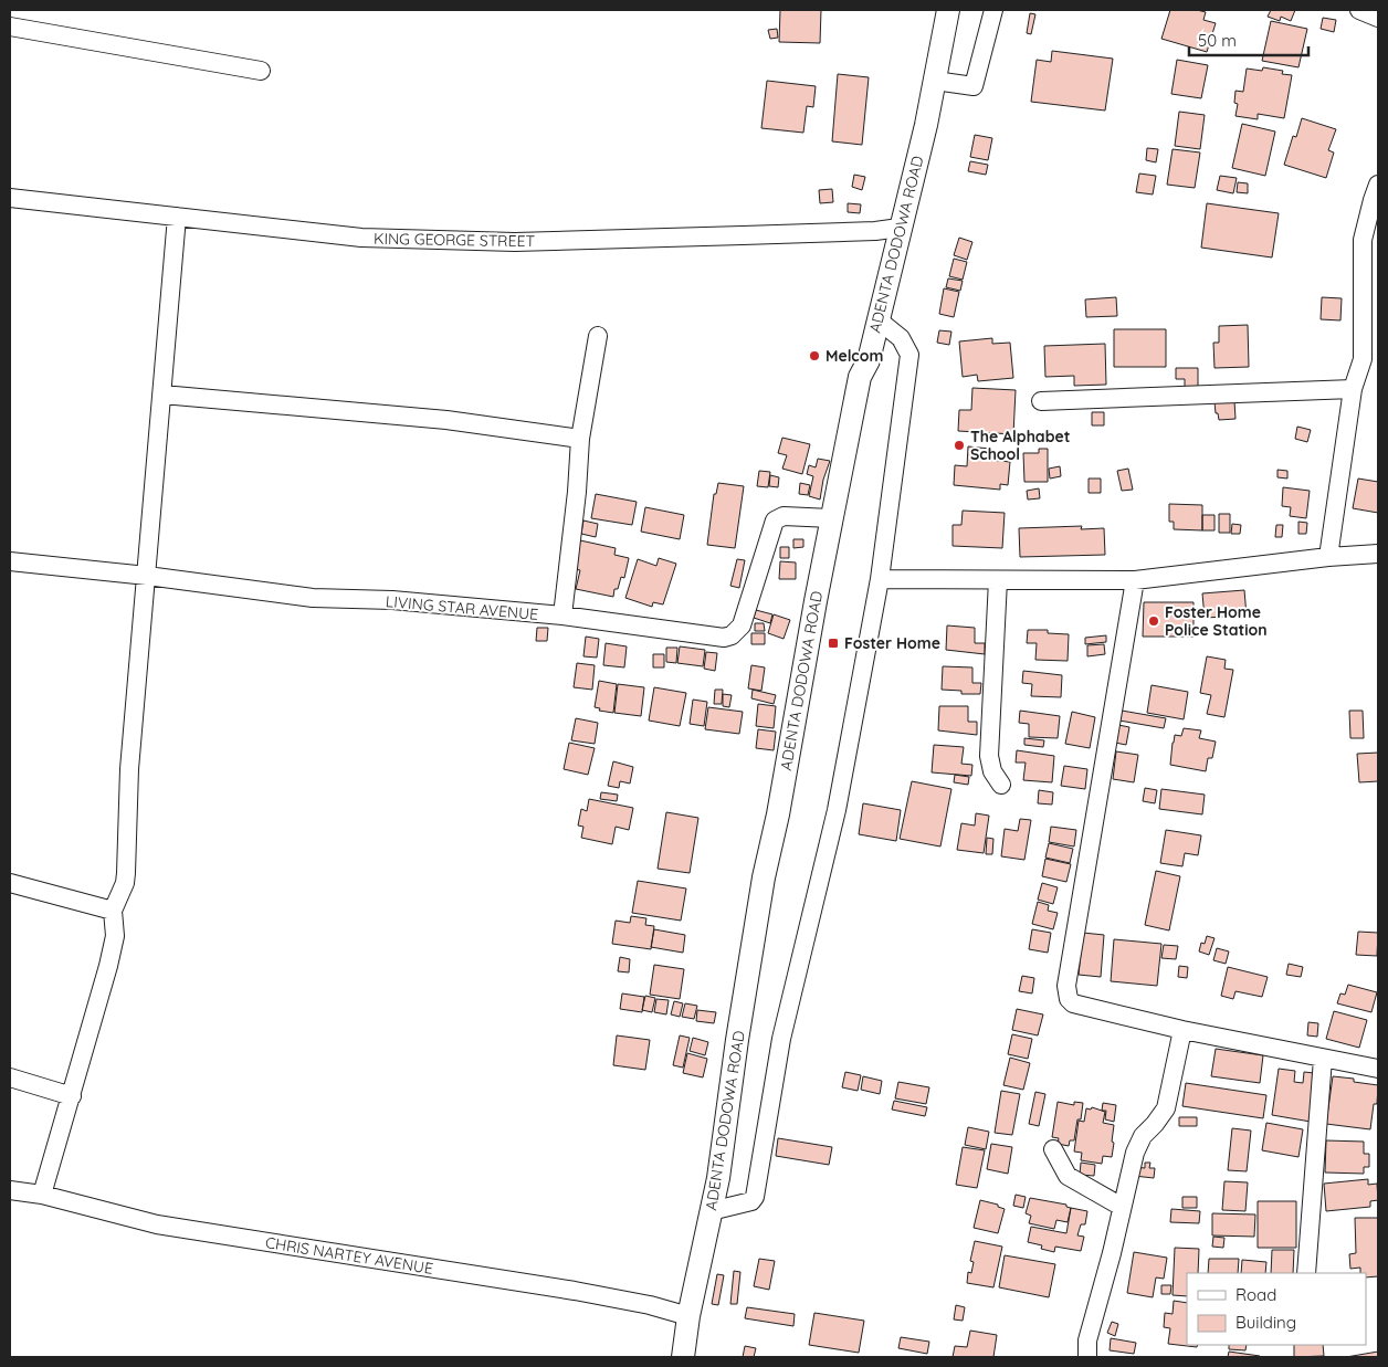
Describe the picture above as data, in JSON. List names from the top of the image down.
{
  "streets": {
    "main road": ["ADENTA DODOWA ROAD"],
    "street": ["KING GEORGE STREET", "LIVING STAR AVENUE", "CHRIS NARTEY AVENUE"]
  },
  "crossings": [
    ["KING GEORGE STREET", "ADENTA DODOWA ROAD"],
    ["ADENTA DODOWA ROAD", "LIVING STAR AVENUE"],
    ["ADENTA DODOWA ROAD", "CHRIS NARTEY AVENUE"]
  ],
  "places": {
    "other": ["Melcom", "The Alphabet School", "Foster Home Police Station"],
    "transit": ["Foster Home"]
  },
  "legend": ["Road", "Building"],
  "scale_bar": "50 m"
}
